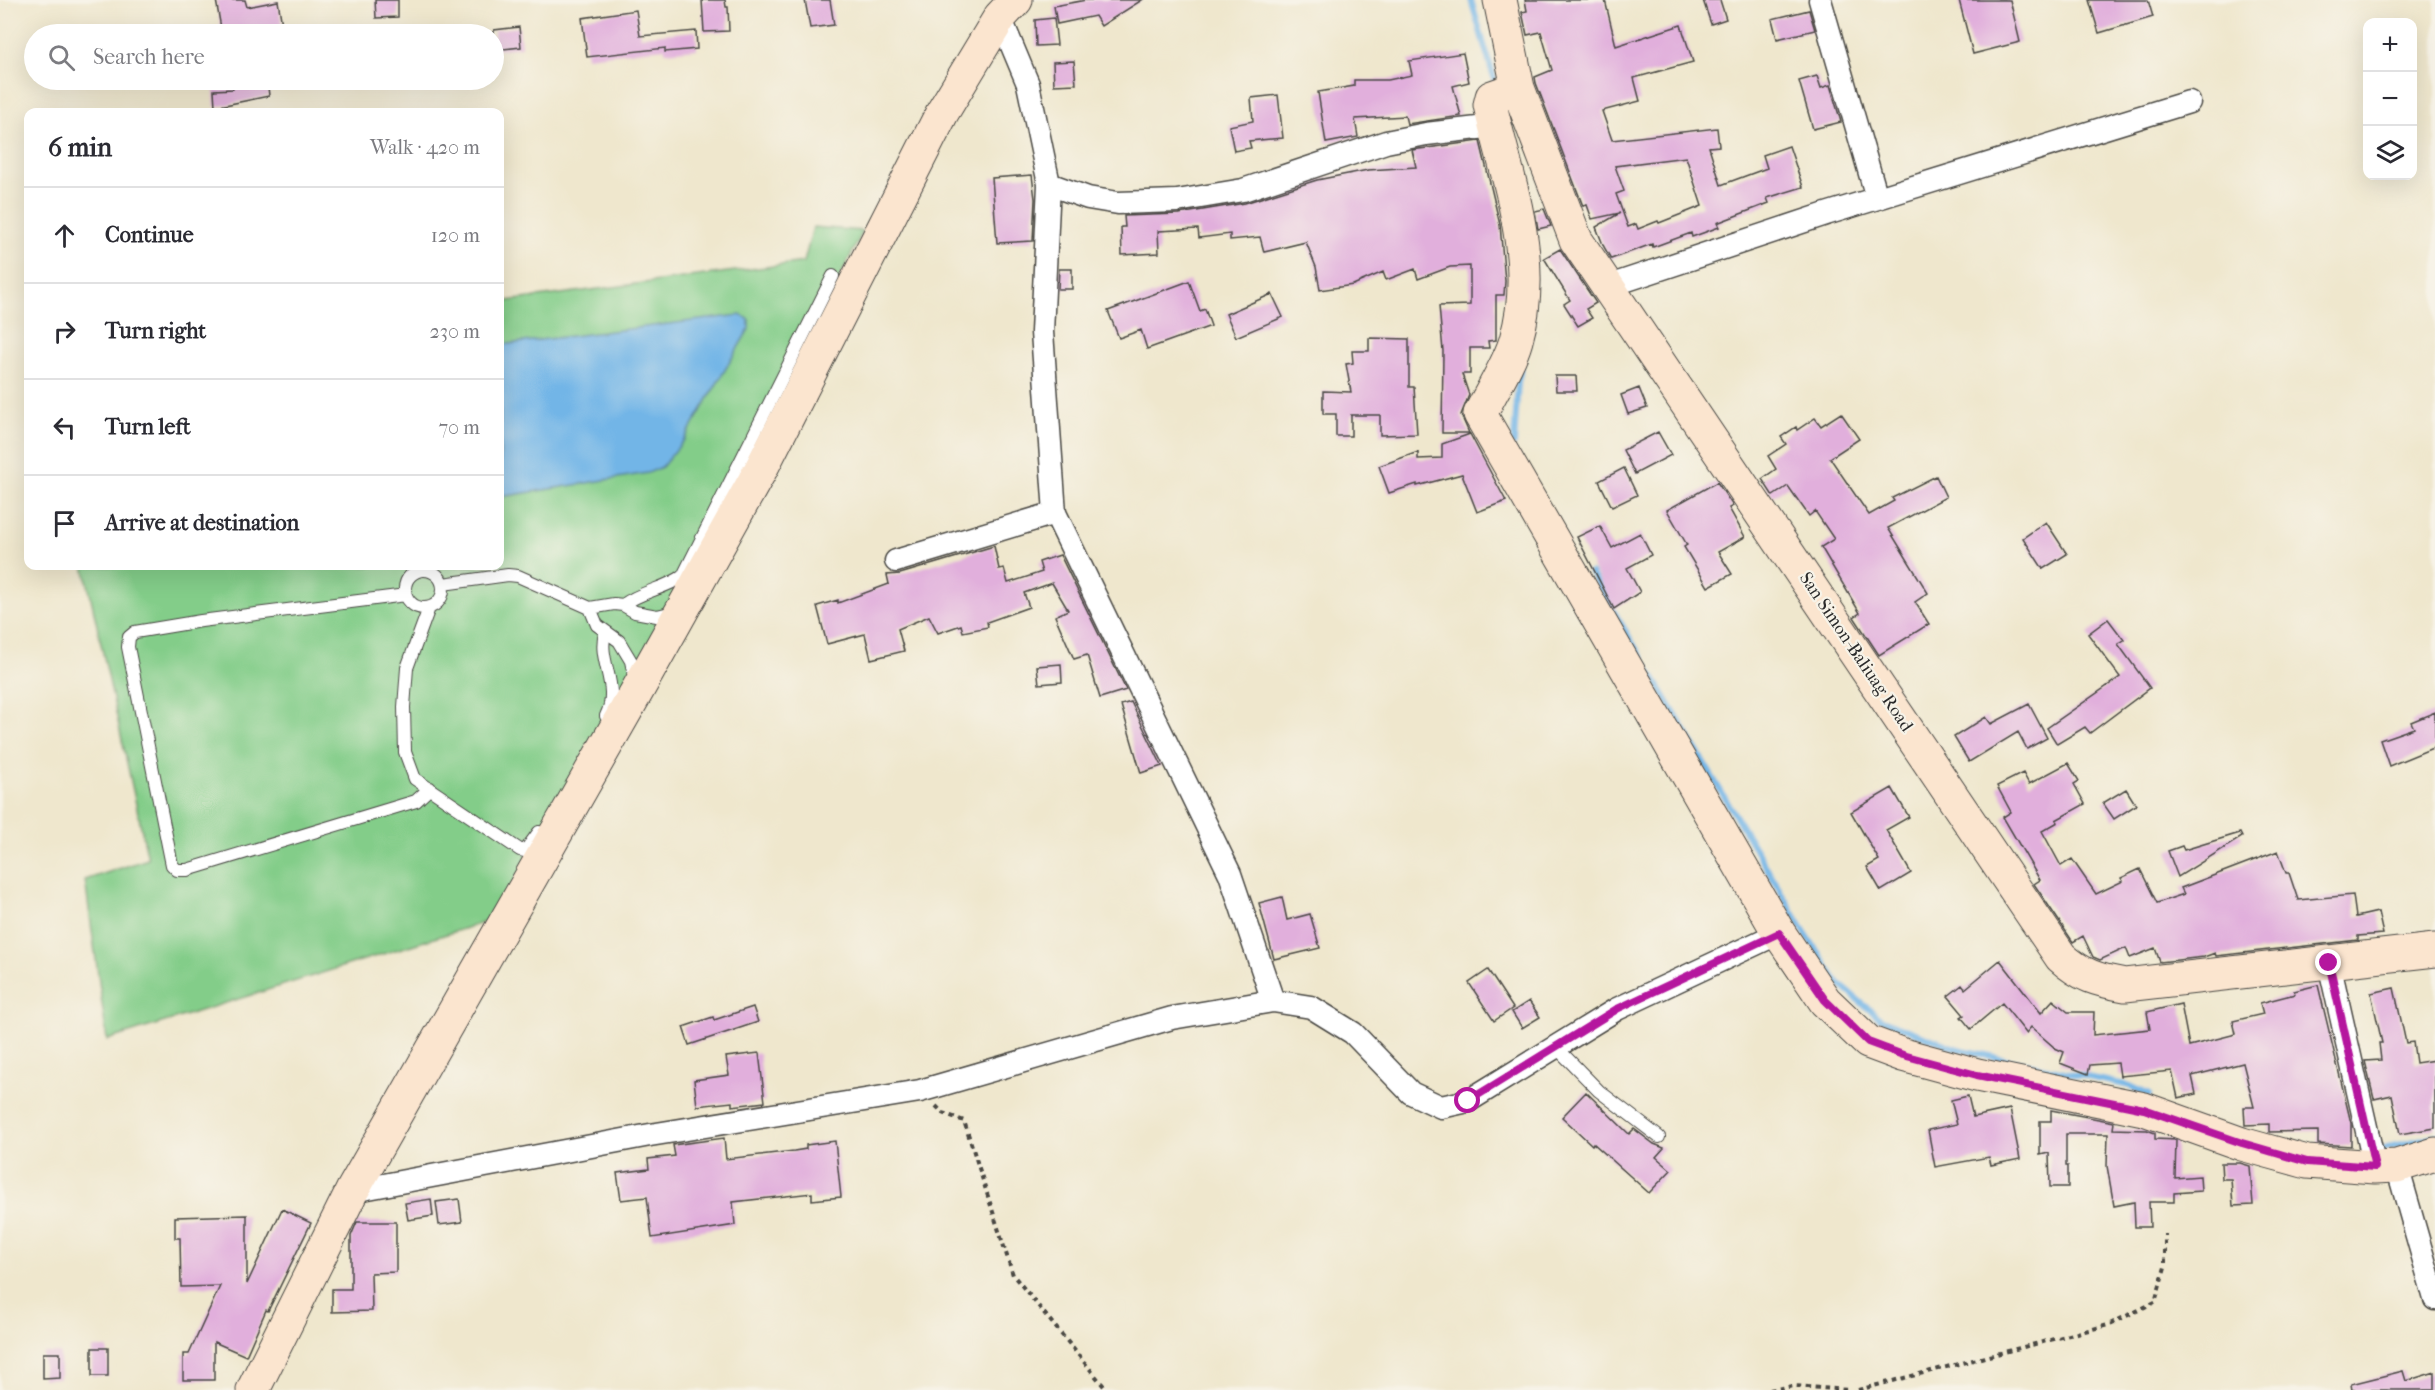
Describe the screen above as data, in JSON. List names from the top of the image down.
{
  "streets": {
    "main road": ["San Simon-Baliuag Road"]
  },
  "page": {
    "map_buttons": ["+", "−"],
    "search": "Search here",
    "heading": ["6 min", "Walk · 420 m"],
    "list": [
      ["Continue", "120 m"],
      ["Turn right", "230 m"],
      ["Turn left", "70 m"],
      "Arrive at destination"
    ]
  }
}
